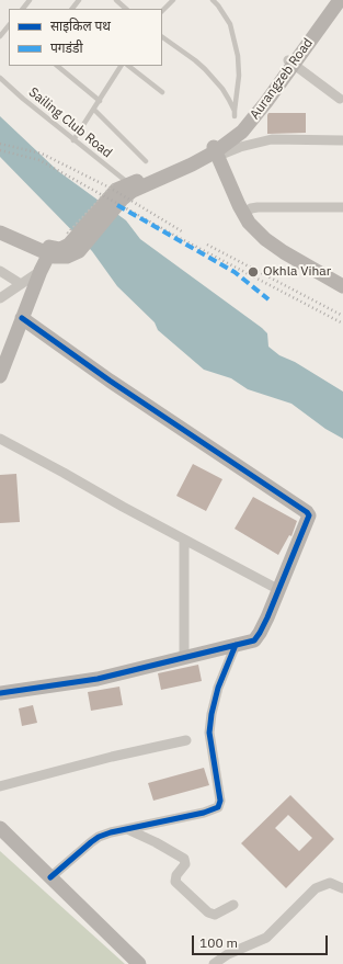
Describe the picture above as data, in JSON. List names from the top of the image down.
{
  "streets": {
    "street": ["Aurangzeb Road"],
    "lane": ["Sailing Club Road"]
  },
  "places": ["Okhla Vihar"],
  "legend": ["साइकिल पथ", "पगडंडी"],
  "scale_bar": "100 m"
}
